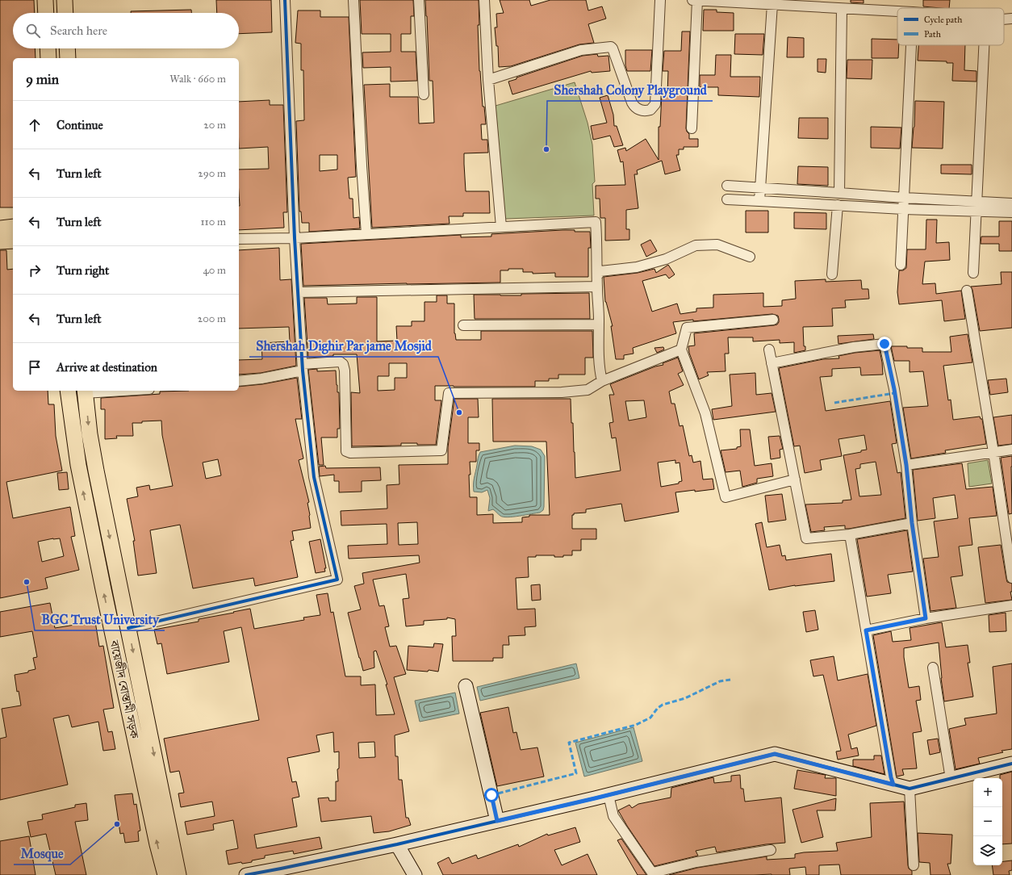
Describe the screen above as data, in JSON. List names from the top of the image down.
{
  "streets": {
    "main road": ["বায়েজীদ বোস্তামী সড়ক"]
  },
  "places": [
    "Shershah Colony Playground",
    "Shershah Dighir Par jame Mosjid",
    "BGC Trust University",
    "Mosque"
  ],
  "legend": ["Cycle path", "Path"],
  "page": {
    "search": "Search here",
    "heading": ["9 min", "Walk · 660 m"],
    "list": [
      ["Continue", "20 m"],
      ["Turn left", "290 m"],
      ["Turn left", "110 m"],
      ["Turn right", "40 m"],
      ["Turn left", "200 m"],
      "Arrive at destination"
    ],
    "map_buttons": ["+", "−"]
  }
}
